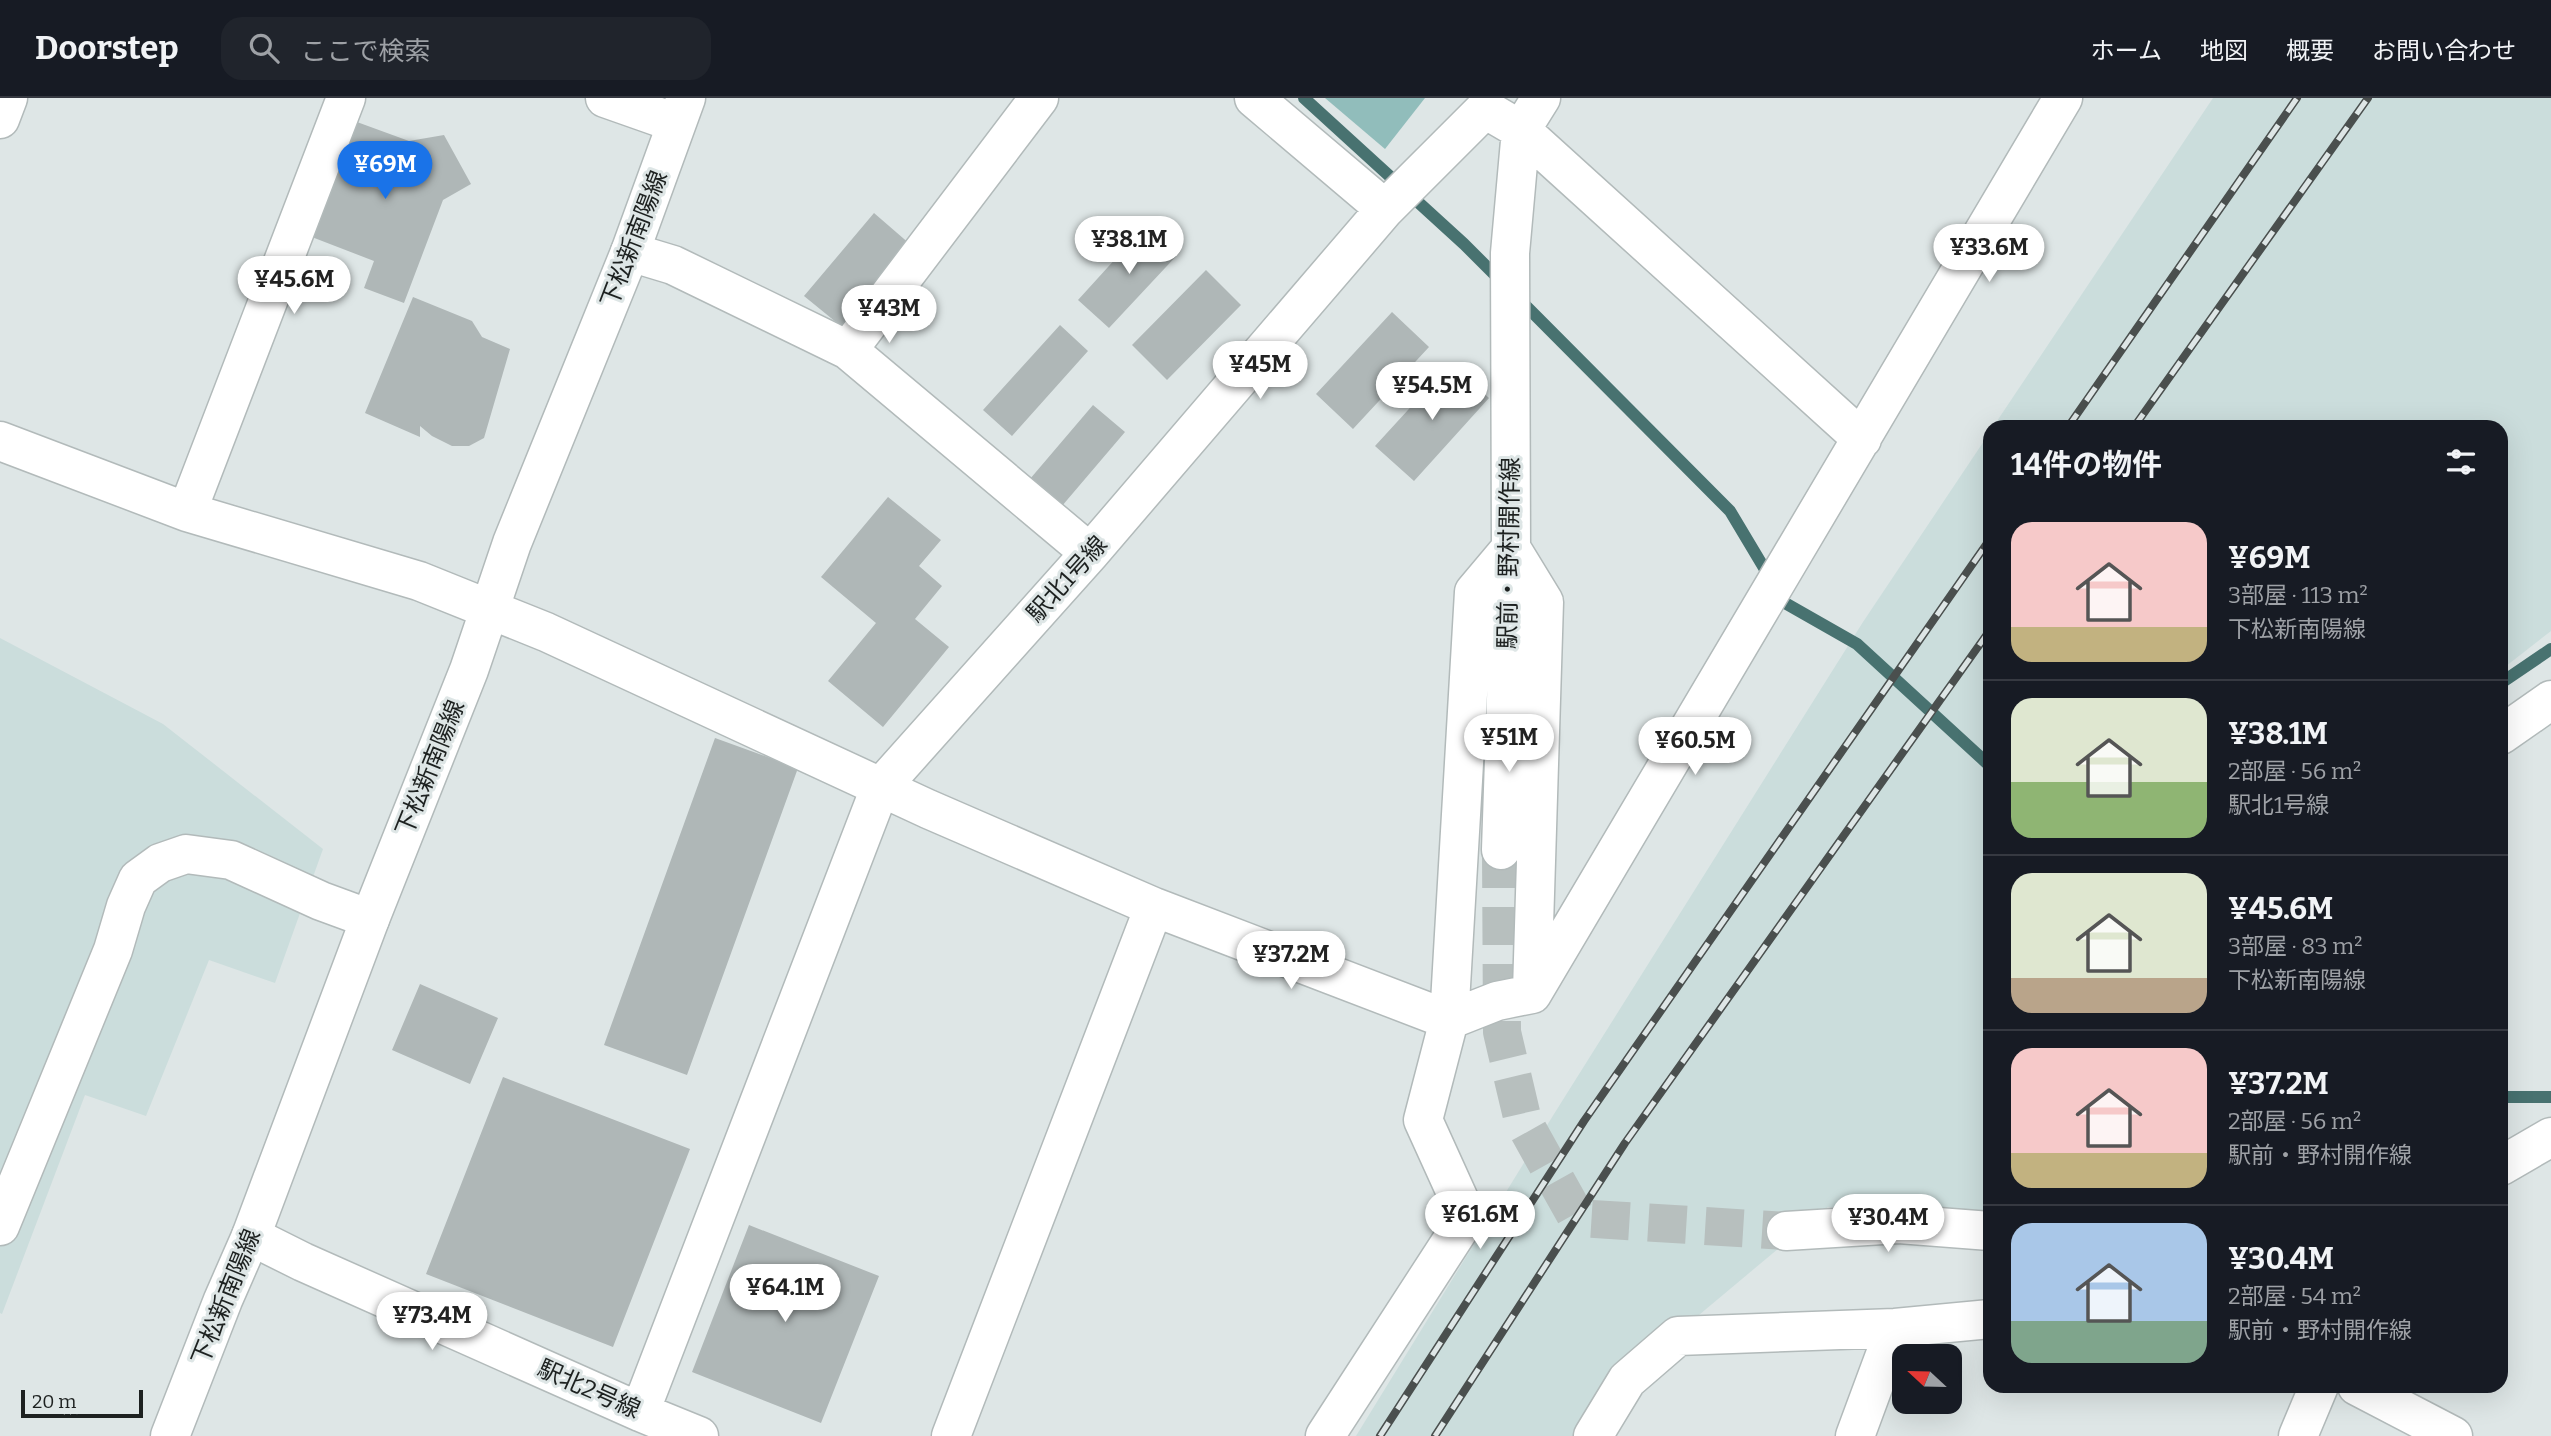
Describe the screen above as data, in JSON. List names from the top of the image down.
{
  "streets": {
    "street": [
      "下松新南陽線",
      "駅前・野村開作線",
      "駅北1号線",
      "駅北2号線"
    ]
  },
  "crossings": [
    ["下松新南陽線", "駅北2号線"],
    ["駅前・野村開作線", "駅北1号線"]
  ],
  "scale_bar": "20 m",
  "north": "left",
  "page": {
    "header": "Doorstep",
    "search": "ここで検索",
    "nav": [
      "ホーム",
      "地図",
      "概要",
      "お問い合わせ"
    ],
    "price": [
      "¥69M",
      "¥38.1M",
      "¥33.6M",
      "¥45.6M",
      "¥43M",
      "¥45M",
      "¥54.5M",
      "¥51M",
      "¥60.5M",
      "¥37.2M",
      "¥61.6M",
      "¥30.4M",
      "¥64.1M",
      "¥73.4M"
    ],
    "heading": "14件の物件",
    "list": [
      {
        "name": "¥69M",
        "note": "3部屋 · 113 m² · 下松新南陽線"
      },
      {
        "name": "¥38.1M",
        "note": "2部屋 · 56 m² · 駅北1号線"
      },
      {
        "name": "¥45.6M",
        "note": "3部屋 · 83 m² · 下松新南陽線"
      },
      {
        "name": "¥37.2M",
        "note": "2部屋 · 56 m² · 駅前・野村開作線"
      },
      {
        "name": "¥30.4M",
        "note": "2部屋 · 54 m² · 駅前・野村開作線"
      }
    ],
    "scale": "20 m"
  }
}
